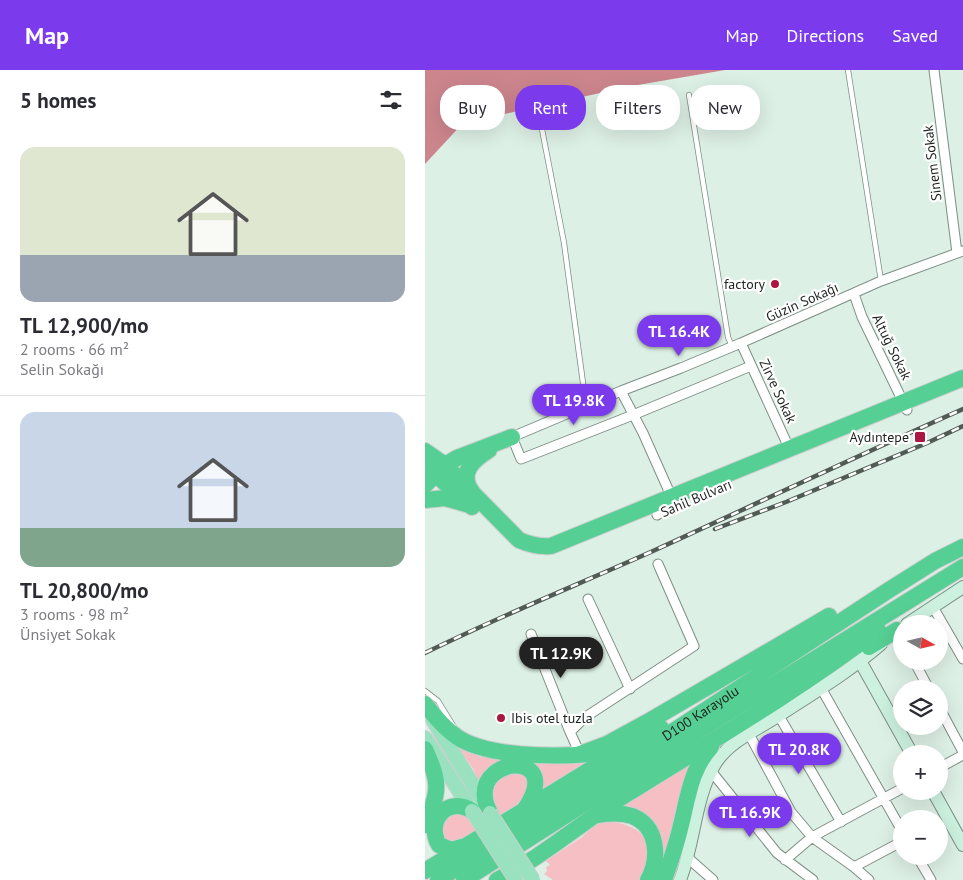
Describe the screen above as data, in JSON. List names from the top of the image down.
{
  "streets": {
    "highway": ["Sahil Bulvarı", "D100 Karayolu"],
    "street": [
      "Sinem Sokak",
      "Güzin Sokağı",
      "Altuğ Sokak",
      "Zirve Sokak"
    ]
  },
  "crossings": [
    ["Sinem Sokak", "Güzin Sokağı"],
    ["Güzin Sokağı", "Altuğ Sokak"],
    ["Güzin Sokağı", "Zirve Sokak"],
    ["Altuğ Sokak", "Sahil Bulvarı"],
    ["Zirve Sokak", "Sahil Bulvarı"]
  ],
  "places": {
    "other": ["factory", "Ibis otel tuzla"],
    "transit": ["Aydıntepe"]
  },
  "north": "right",
  "page": {
    "header": "Map",
    "nav": ["Map", "Directions", "Saved"],
    "heading": "5 homes",
    "chip": [
      "Buy",
      "Rent",
      "Filters",
      "New"
    ],
    "list": [
      {
        "name": "TL 12,900/mo",
        "note": "2 rooms · 66 m² · Selin Sokağı"
      },
      {
        "name": "TL 20,800/mo",
        "note": "3 rooms · 98 m² · Ünsiyet Sokak"
      }
    ],
    "price": [
      "TL 16.4K",
      "TL 19.8K",
      "TL 12.9K",
      "TL 20.8K",
      "TL 16.9K"
    ],
    "map_buttons": ["+", "−"]
  }
}
